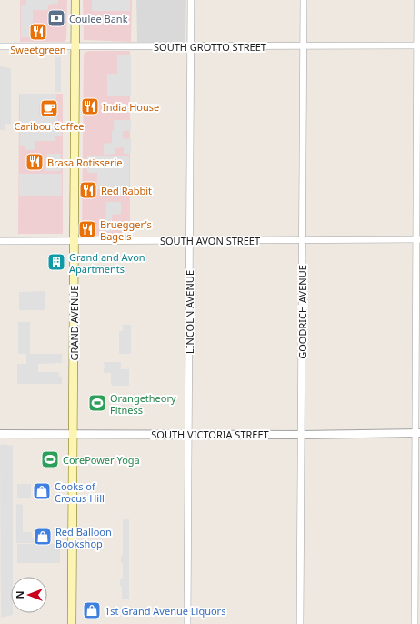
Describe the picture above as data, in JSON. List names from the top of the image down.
{
  "streets": {
    "main road": ["GRAND AVENUE"],
    "street": [
      "SOUTH GROTTO STREET",
      "SOUTH AVON STREET",
      "LINCOLN AVENUE",
      "GOODRICH AVENUE",
      "SOUTH VICTORIA STREET"
    ]
  },
  "crossings": [
    ["SOUTH GROTTO STREET", "LINCOLN AVENUE"],
    ["SOUTH GROTTO STREET", "GOODRICH AVENUE"],
    ["SOUTH GROTTO STREET", "GRAND AVENUE"],
    ["SOUTH AVON STREET", "LINCOLN AVENUE"],
    ["SOUTH AVON STREET", "GOODRICH AVENUE"],
    ["SOUTH AVON STREET", "GRAND AVENUE"],
    ["LINCOLN AVENUE", "SOUTH VICTORIA STREET"],
    ["GOODRICH AVENUE", "SOUTH VICTORIA STREET"],
    ["GRAND AVENUE", "SOUTH VICTORIA STREET"]
  ],
  "places": {
    "bank": ["Coulee Bank"],
    "restaurant": [
      "Sweetgreen",
      "India House",
      "Brasa Rotisserie",
      "Red Rabbit",
      "Bruegger's Bagels"
    ],
    "cafe": ["Caribou Coffee"],
    "building": ["Grand and Avon Apartments"],
    "sports": ["Orangetheory Fitness", "CorePower Yoga"],
    "shop": ["Cooks of Crocus Hill", "Red Balloon Bookshop", "1st Grand Avenue Liquors"]
  },
  "north": "left"
}
